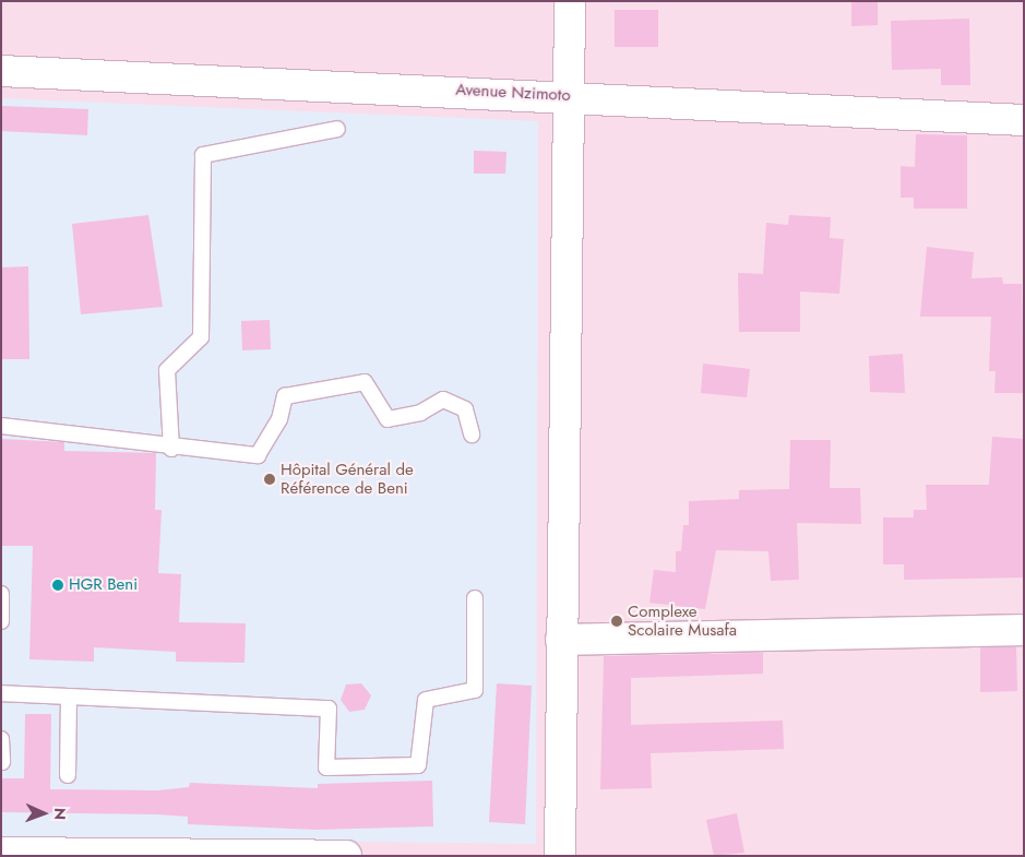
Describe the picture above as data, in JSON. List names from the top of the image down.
{
  "streets": {
    "street": ["Avenue Nzimoto"]
  },
  "places": ["Hôpital Général de Référence de Beni", "HGR Beni", "Complexe Scolaire Musafa"],
  "north": "right"
}
